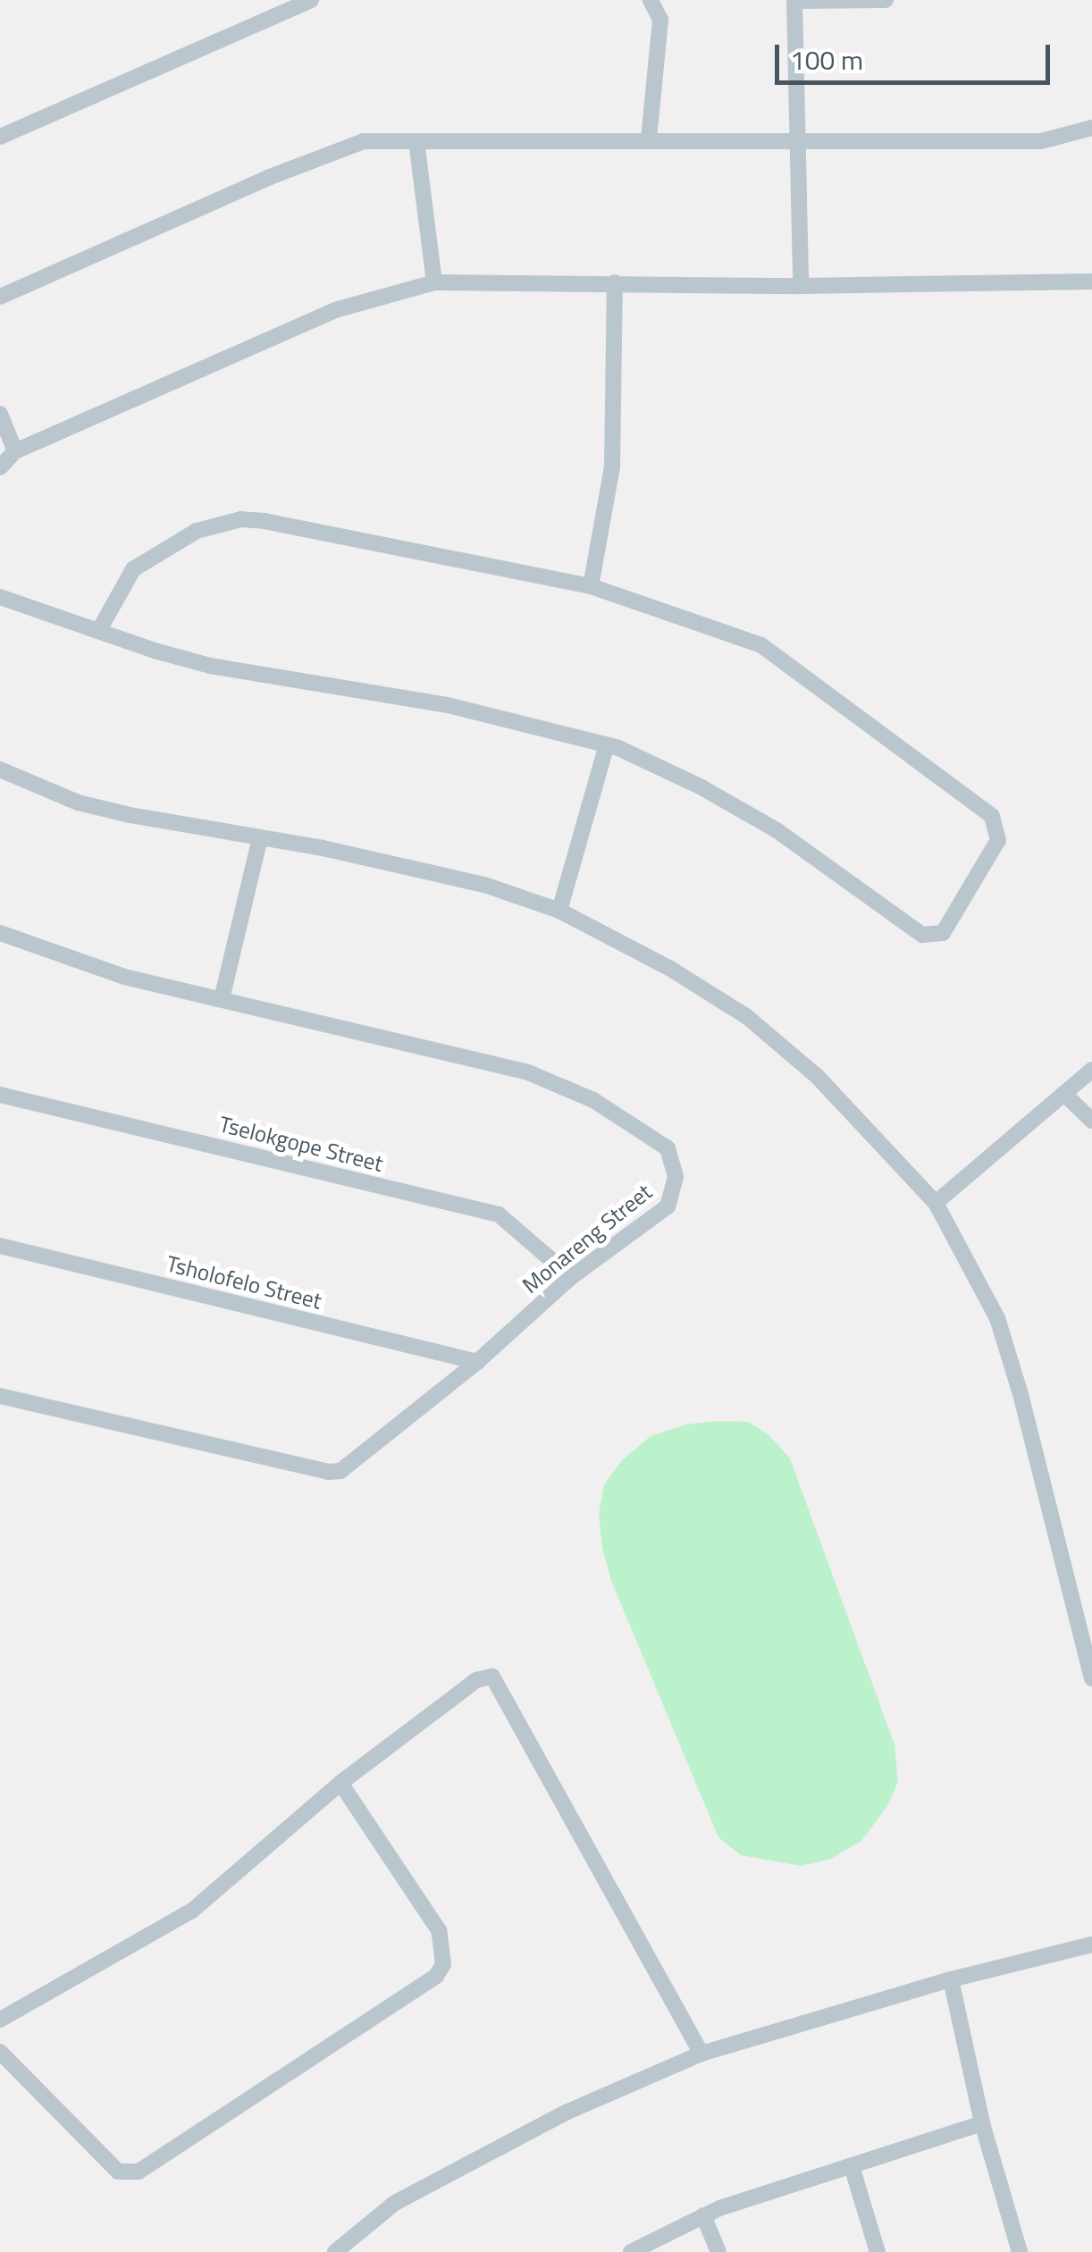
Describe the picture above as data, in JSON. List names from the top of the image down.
{
  "streets": {
    "street": ["Tselokgope Street", "Monareng Street", "Tsholofelo Street"]
  },
  "crossings": [
    ["Tselokgope Street", "Monareng Street"],
    ["Monareng Street", "Tsholofelo Street"]
  ],
  "scale_bar": "100 m"
}
